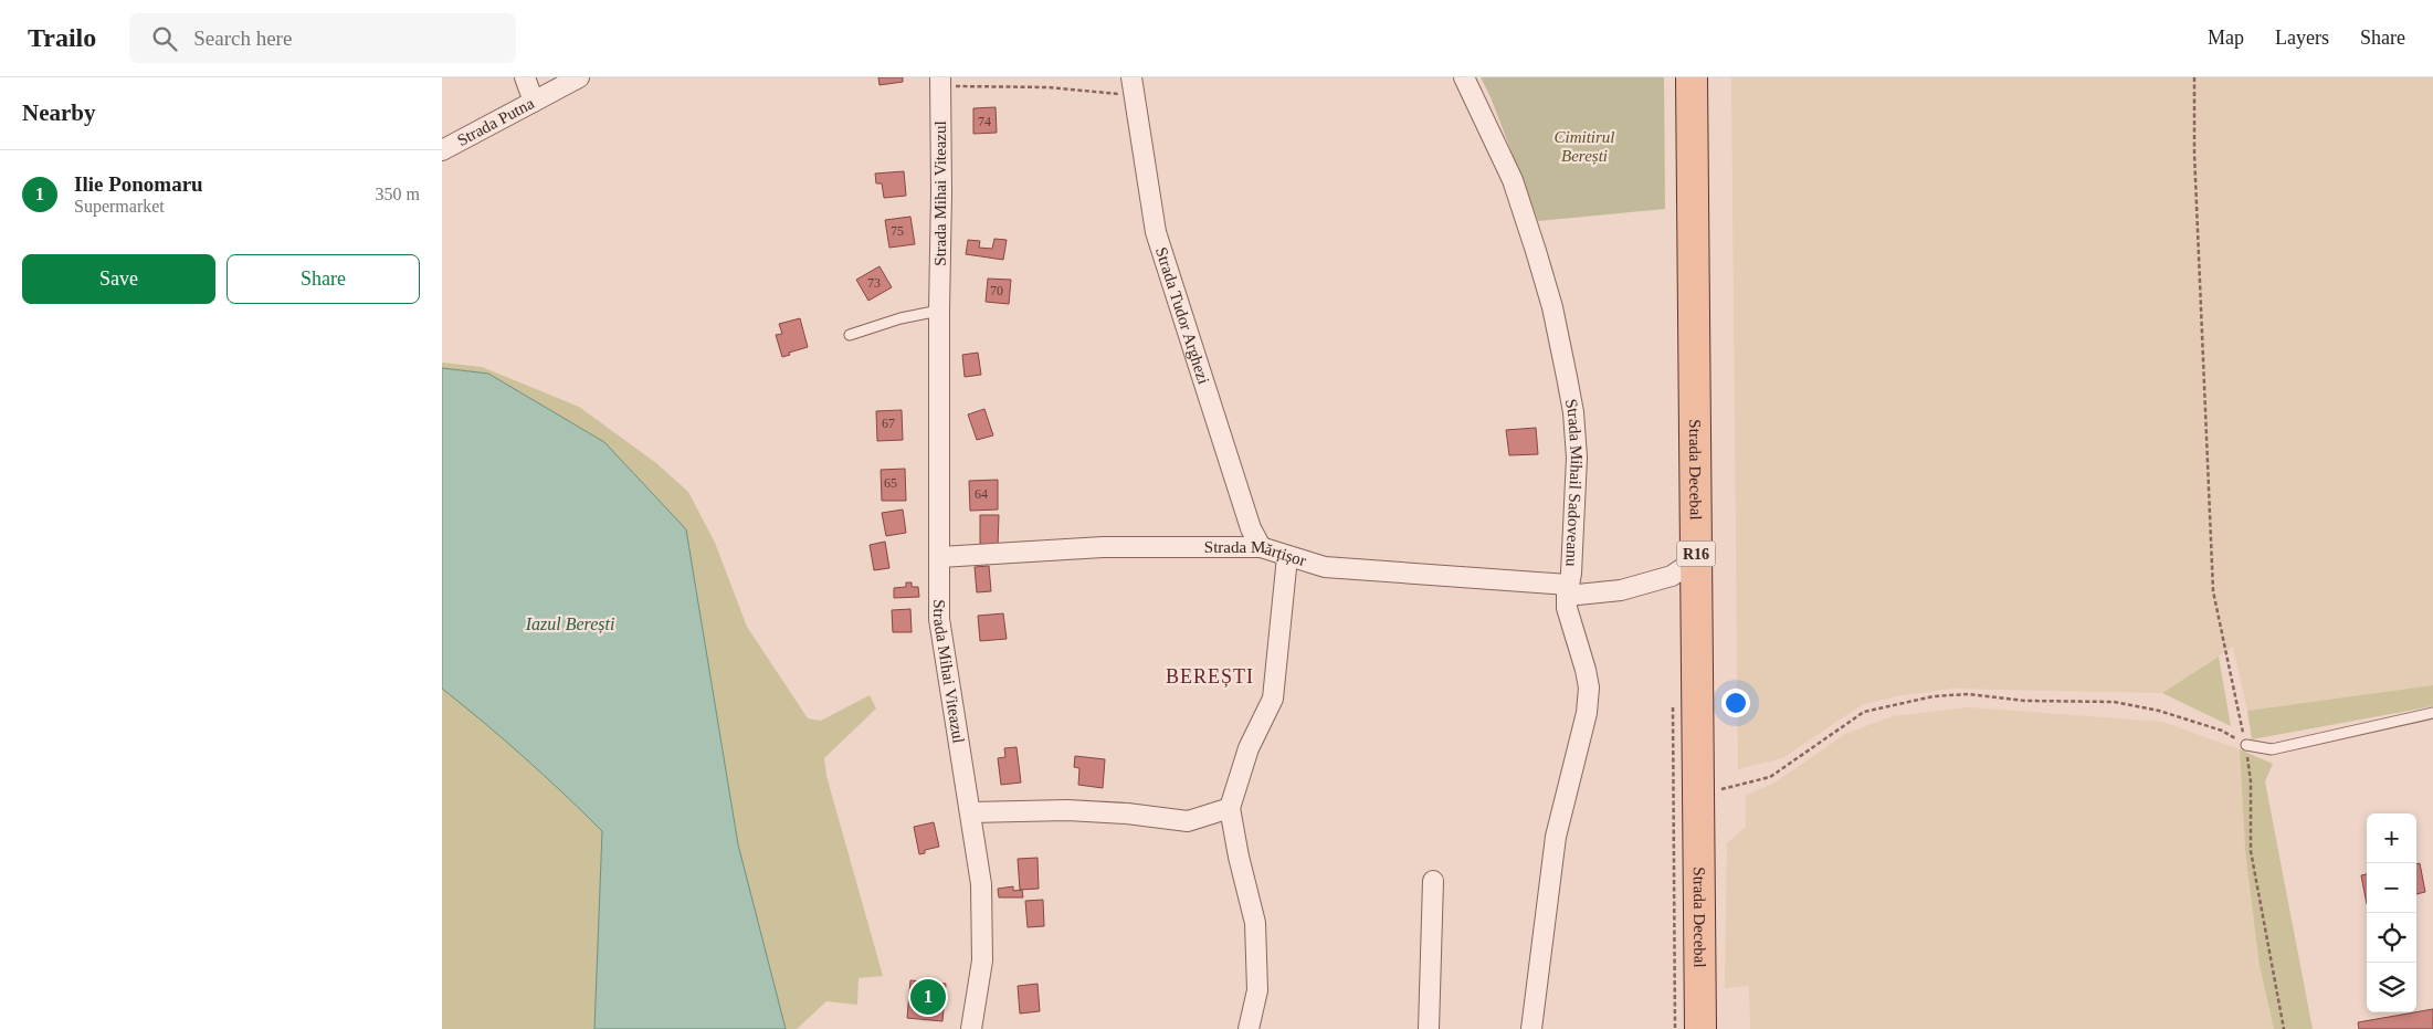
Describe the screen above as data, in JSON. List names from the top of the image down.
{
  "streets": {
    "main road": ["Strada Decebal", "R16"],
    "street": [
      "Strada Putna",
      "Strada Mihai Viteazul",
      "Strada Tudor Arghezi",
      "Strada Mihail Sadoveanu",
      "Strada Mărțișor"
    ]
  },
  "crossings": [
    ["Strada Mihai Viteazul", "Strada Mărțișor"],
    ["Strada Tudor Arghezi", "Strada Mărțișor"],
    ["Strada Decebal", "Strada Mărțișor"],
    ["Strada Mihail Sadoveanu", "Strada Mărțișor"]
  ],
  "districts": ["BEREȘTI"],
  "water": ["Iazul Berești"],
  "parks": ["Cimitirul Berești"],
  "house_numbers": [
    "74",
    "75",
    "73",
    "70",
    "67",
    "65",
    "64"
  ],
  "page": {
    "header": "Trailo",
    "search": "Search here",
    "nav": ["Map", "Layers", "Share"],
    "heading": "Nearby",
    "list": [
      {
        "mark": "1",
        "name": "Ilie Ponomaru",
        "note": "Supermarket",
        "value": "350 m"
      }
    ],
    "buttons": ["Save", "Share"],
    "map_buttons": ["+", "−"],
    "pins": "1"
  }
}
